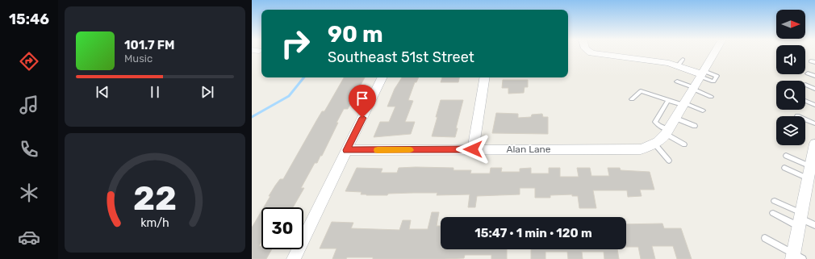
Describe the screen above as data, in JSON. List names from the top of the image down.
{
  "streets": {
    "street": ["Alan Lane"]
  },
  "north": "right",
  "page": {
    "tabs": "15:46",
    "turn": ["90 m", "Southeast 51st Street"],
    "song": ["101.7 FM", "Music"],
    "limit": "30",
    "trip": "15:47 · 1 min · 120 m",
    "gauge": ["22", "km/h"]
  }
}
